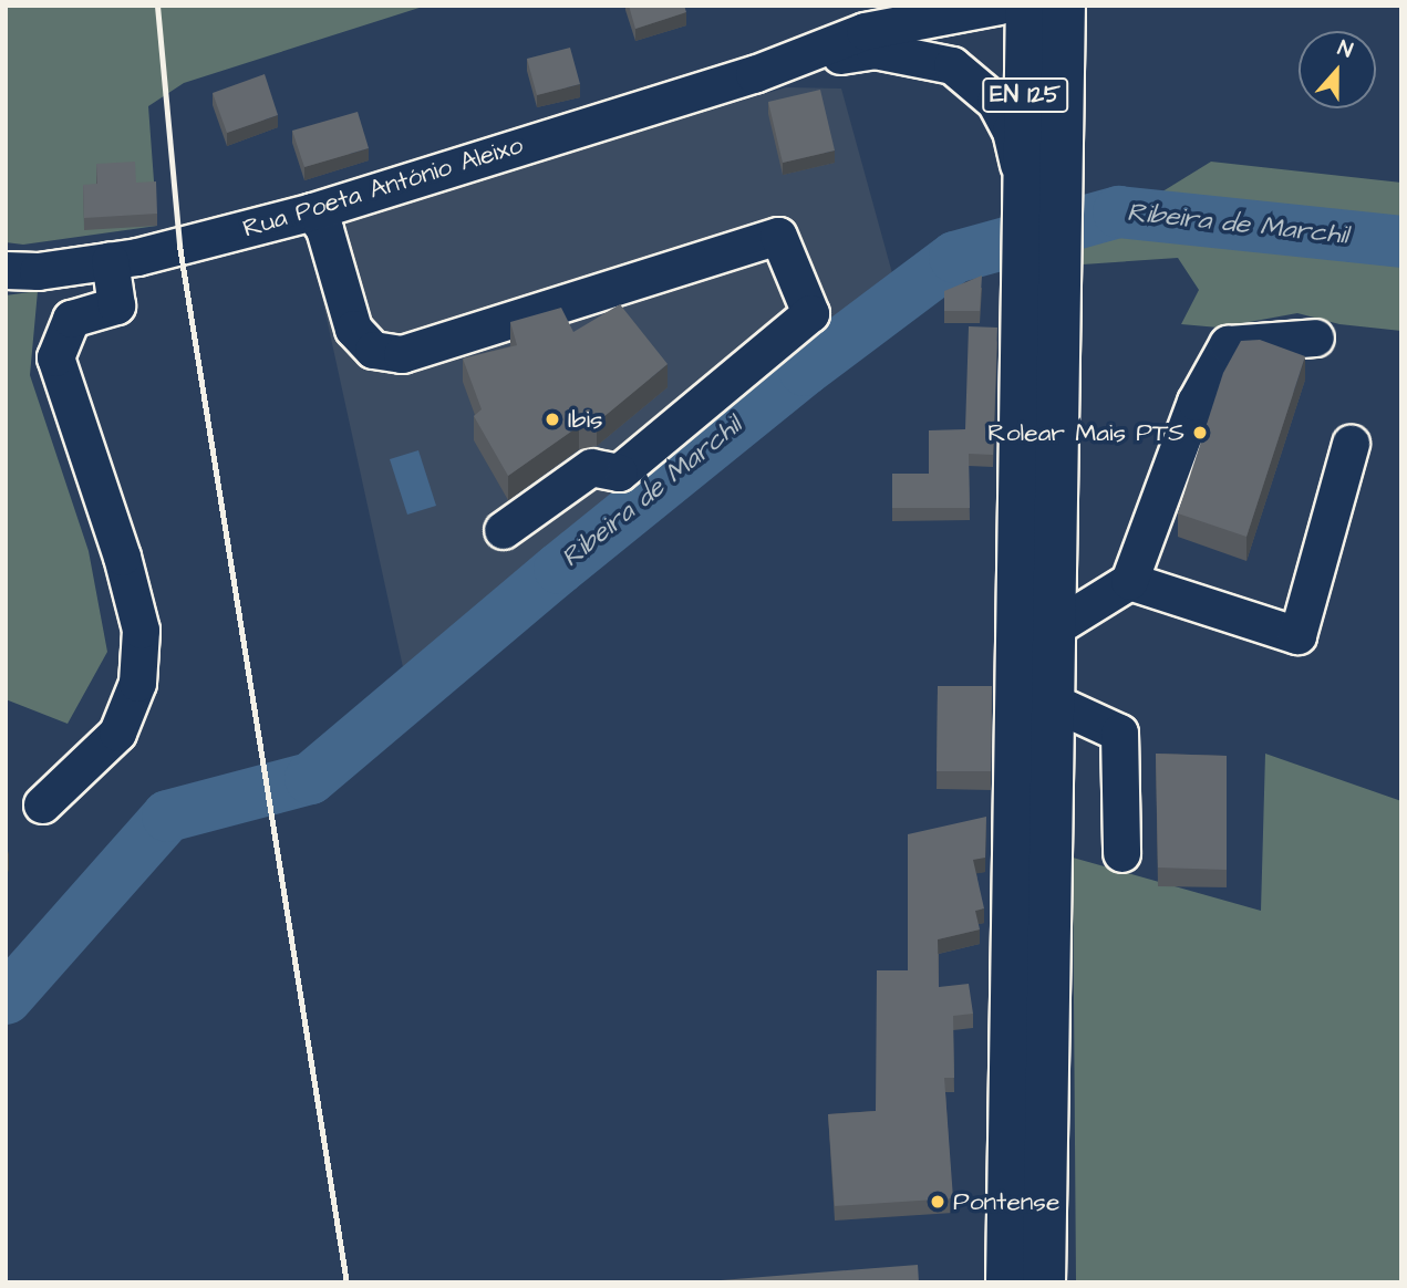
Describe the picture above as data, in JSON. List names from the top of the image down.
{
  "streets": {
    "main road": ["EN 125"],
    "street": ["Rua Poeta António Aleixo"]
  },
  "crossings": [
    ["EN 125", "Rua Poeta António Aleixo"]
  ],
  "water": ["Ribeira de Marchil"],
  "places": ["Ibis", "Rolear Mais PTS", "Pontense"],
  "north": "top"
}
